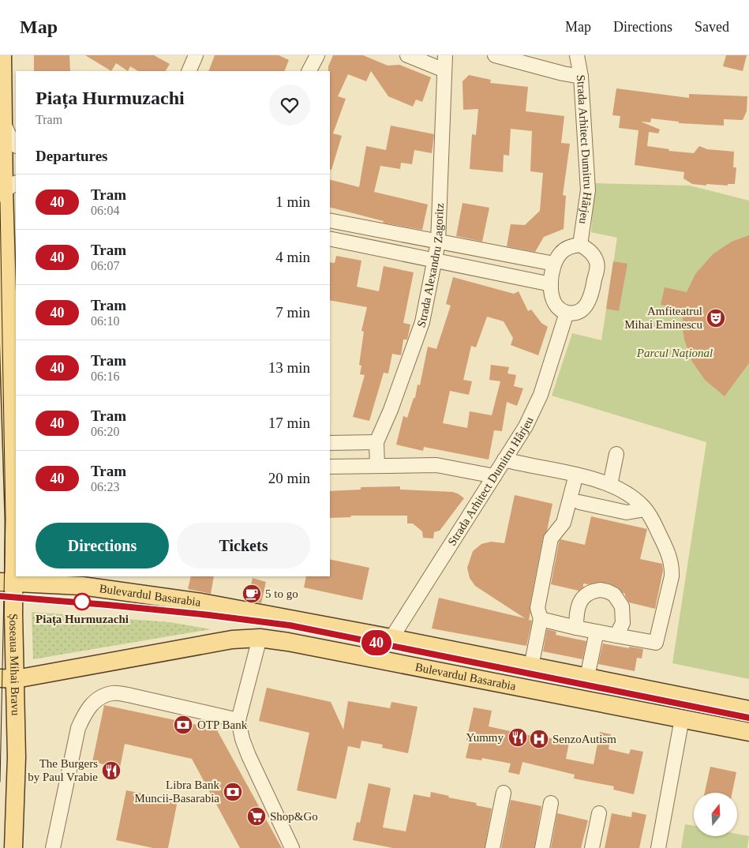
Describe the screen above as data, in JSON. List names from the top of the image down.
{
  "streets": {
    "main road": ["Bulevardul Basarabia", "Șoseaua Mihai Bravu"],
    "street": ["Strada Arhitect Dumitru Hârjeu", "Strada Alexandru Zagoritz"]
  },
  "crossings": [
    ["Strada Arhitect Dumitru Hârjeu", "Bulevardul Basarabia"],
    ["Bulevardul Basarabia", "Șoseaua Mihai Bravu"]
  ],
  "parks": ["Parcul Național"],
  "places": {
    "theatre": ["Amfiteatrul Mihai Eminescu"],
    "cafe": ["5 to go"],
    "other": ["Piața Hurmuzachi"],
    "bank": ["OTP Bank", "Libra Bank Muncii-Basarabia"],
    "restaurant": ["Yummy", "The Burgers by Paul Vrabie"],
    "hospital": ["SenzoAutism"],
    "supermarket": ["Shop&Go"]
  },
  "lines": ["tram line 40"],
  "north": "top",
  "page": {
    "header": "Map",
    "nav": ["Map", "Directions", "Saved"],
    "on_map": "40",
    "heading": [
      ["Piața Hurmuzachi", "Tram"],
      "Departures"
    ],
    "list": [
      {
        "mark": "40",
        "name": "Tram",
        "note": "06:04",
        "value": "1 min"
      },
      {
        "mark": "40",
        "name": "Tram",
        "note": "06:07",
        "value": "4 min"
      },
      {
        "mark": "40",
        "name": "Tram",
        "note": "06:10",
        "value": "7 min"
      },
      {
        "mark": "40",
        "name": "Tram",
        "note": "06:16",
        "value": "13 min"
      },
      {
        "mark": "40",
        "name": "Tram",
        "note": "06:20",
        "value": "17 min"
      },
      {
        "mark": "40",
        "name": "Tram",
        "note": "06:23",
        "value": "20 min"
      }
    ],
    "buttons": ["Directions", "Tickets"]
  }
}
